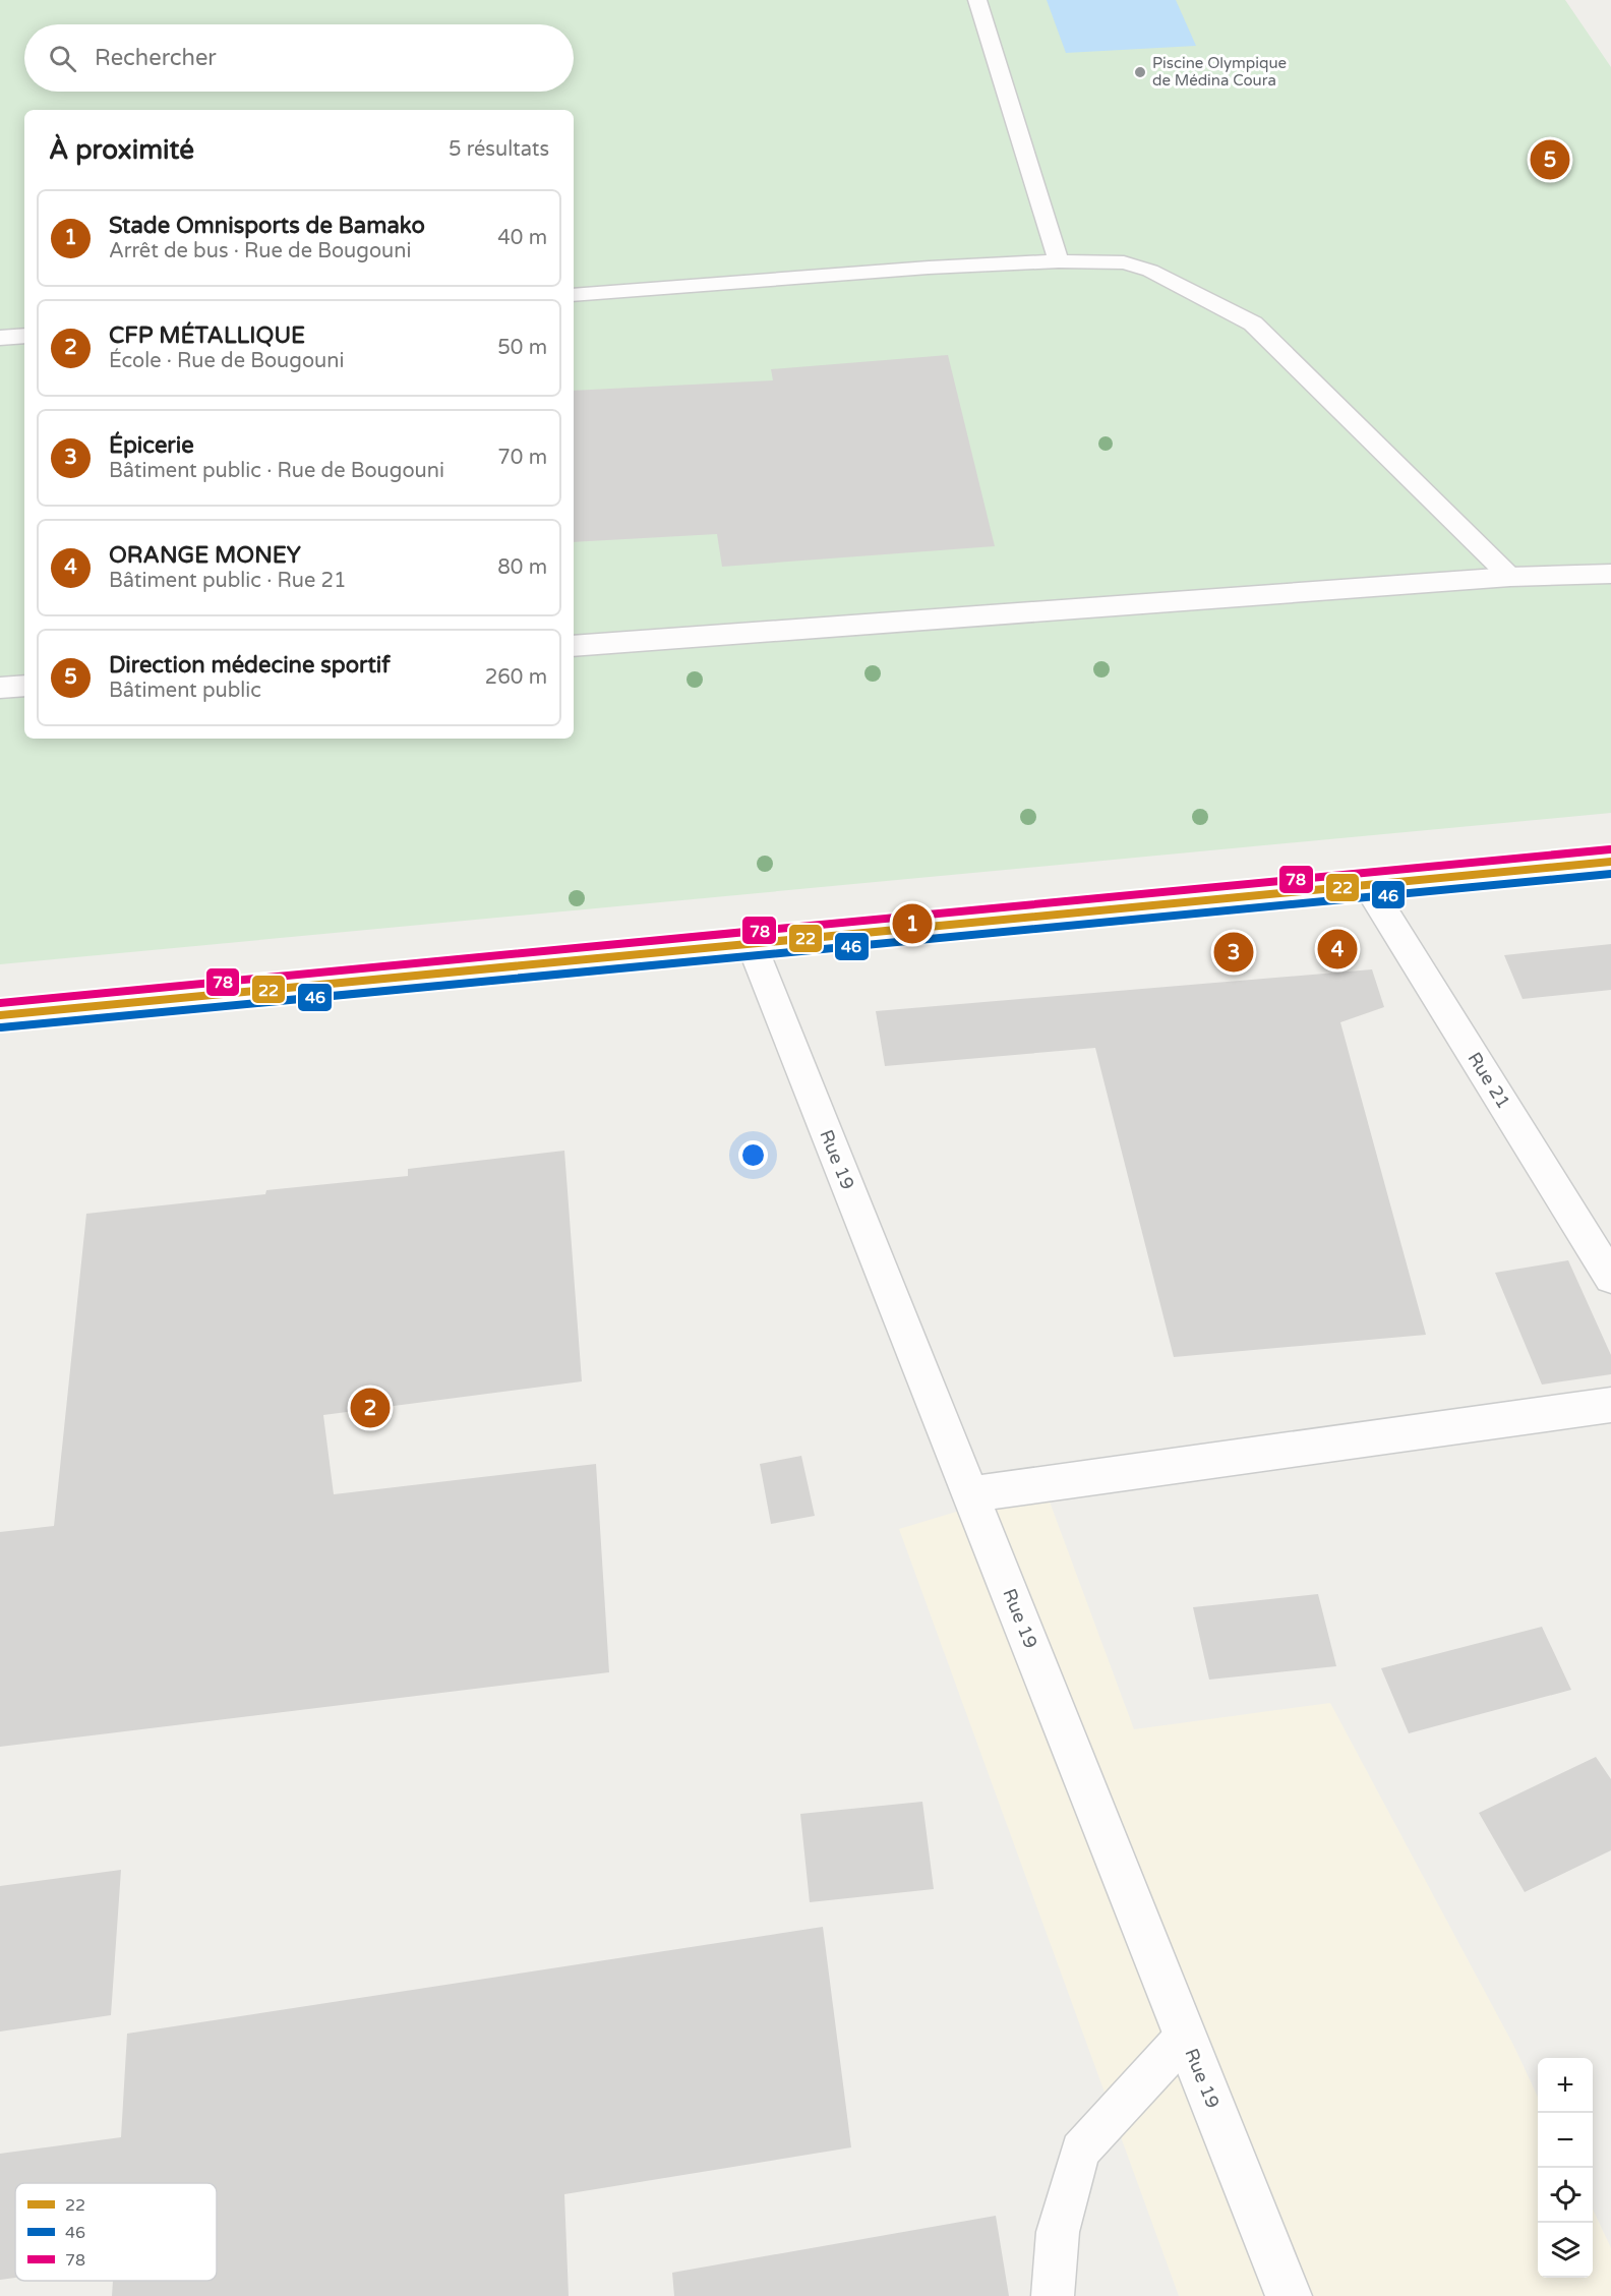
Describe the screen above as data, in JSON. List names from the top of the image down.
{
  "streets": {
    "street": ["Rue 21", "Rue 19"]
  },
  "places": ["Piscine Olympique de Médina Coura"],
  "lines": ["transit line 78", "transit line 22", "transit line 46"],
  "legend": ["22", "46", "78"],
  "page": {
    "search": "Rechercher",
    "heading": ["À proximité", "5 résultats"],
    "pins": [
      "5",
      "1",
      "4",
      "3",
      "2"
    ],
    "list": [
      {
        "mark": "1",
        "name": "Stade Omnisports de Bamako",
        "note": "Arrêt de bus · Rue de Bougouni",
        "value": "40 m"
      },
      {
        "mark": "2",
        "name": "CFP MÉTALLIQUE",
        "note": "École · Rue de Bougouni",
        "value": "50 m"
      },
      {
        "mark": "3",
        "name": "Épicerie",
        "note": "Bâtiment public · Rue de Bougouni",
        "value": "70 m"
      },
      {
        "mark": "4",
        "name": "ORANGE MONEY",
        "note": "Bâtiment public · Rue 21",
        "value": "80 m"
      },
      {
        "mark": "5",
        "name": "Direction médecine sportif",
        "note": "Bâtiment public",
        "value": "260 m"
      }
    ],
    "map_buttons": ["+", "−"]
  }
}
